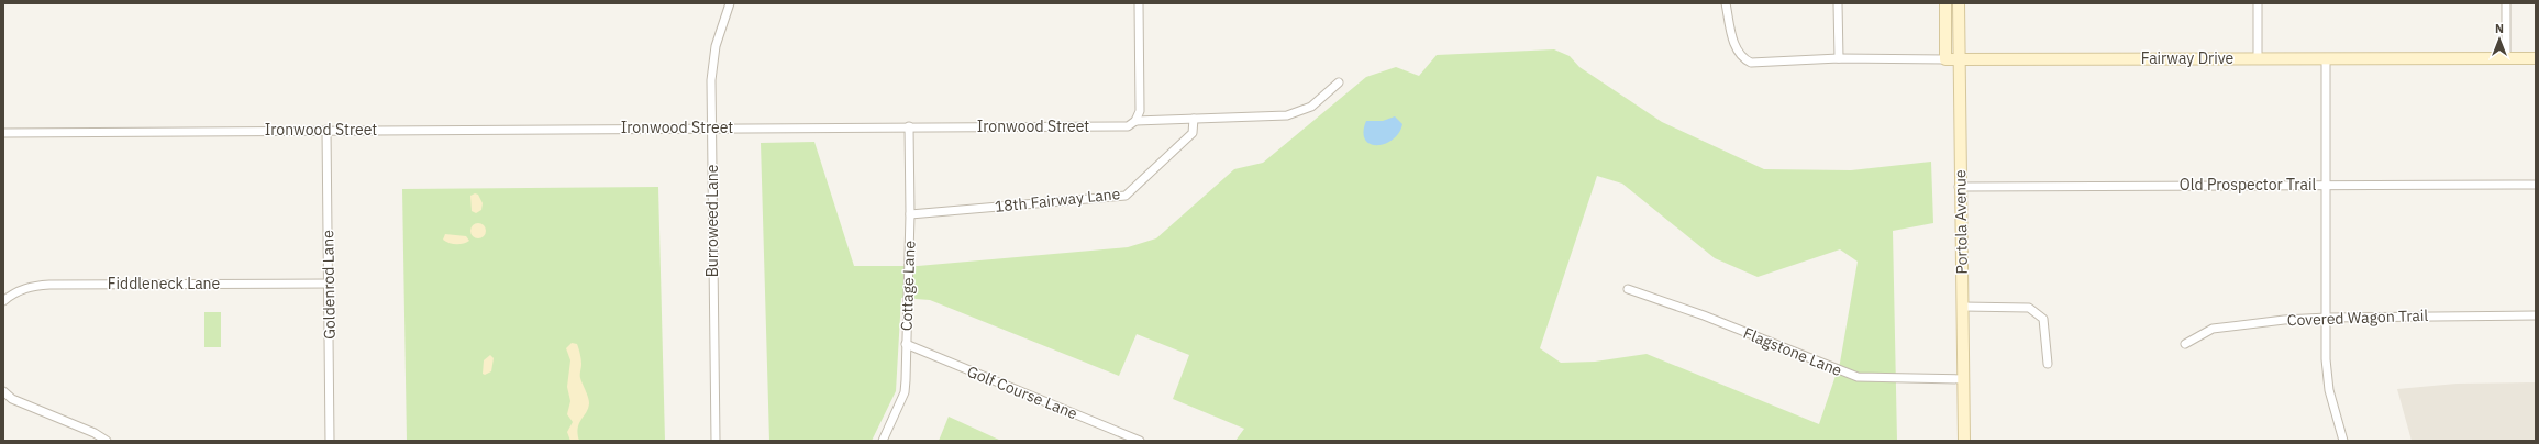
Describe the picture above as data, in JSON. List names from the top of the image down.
{
  "streets": {
    "street": [
      "Fairway Drive",
      "Ironwood Street",
      "Old Prospector Trail",
      "18th Fairway Lane",
      "Burroweed Lane",
      "Portola Avenue",
      "Fiddleneck Lane",
      "Goldenrod Lane",
      "Cottage Lane",
      "Covered Wagon Trail",
      "Flagstone Lane",
      "Golf Course Lane"
    ]
  },
  "crossings": [
    ["Fairway Drive", "Portola Avenue"],
    ["Ironwood Street", "18th Fairway Lane"],
    ["Ironwood Street", "Burroweed Lane"],
    ["Ironwood Street", "Goldenrod Lane"],
    ["Ironwood Street", "Cottage Lane"],
    ["Old Prospector Trail", "Portola Avenue"],
    ["18th Fairway Lane", "Cottage Lane"],
    ["Portola Avenue", "Flagstone Lane"],
    ["Fiddleneck Lane", "Goldenrod Lane"],
    ["Cottage Lane", "Golf Course Lane"]
  ],
  "north": "top"
}
